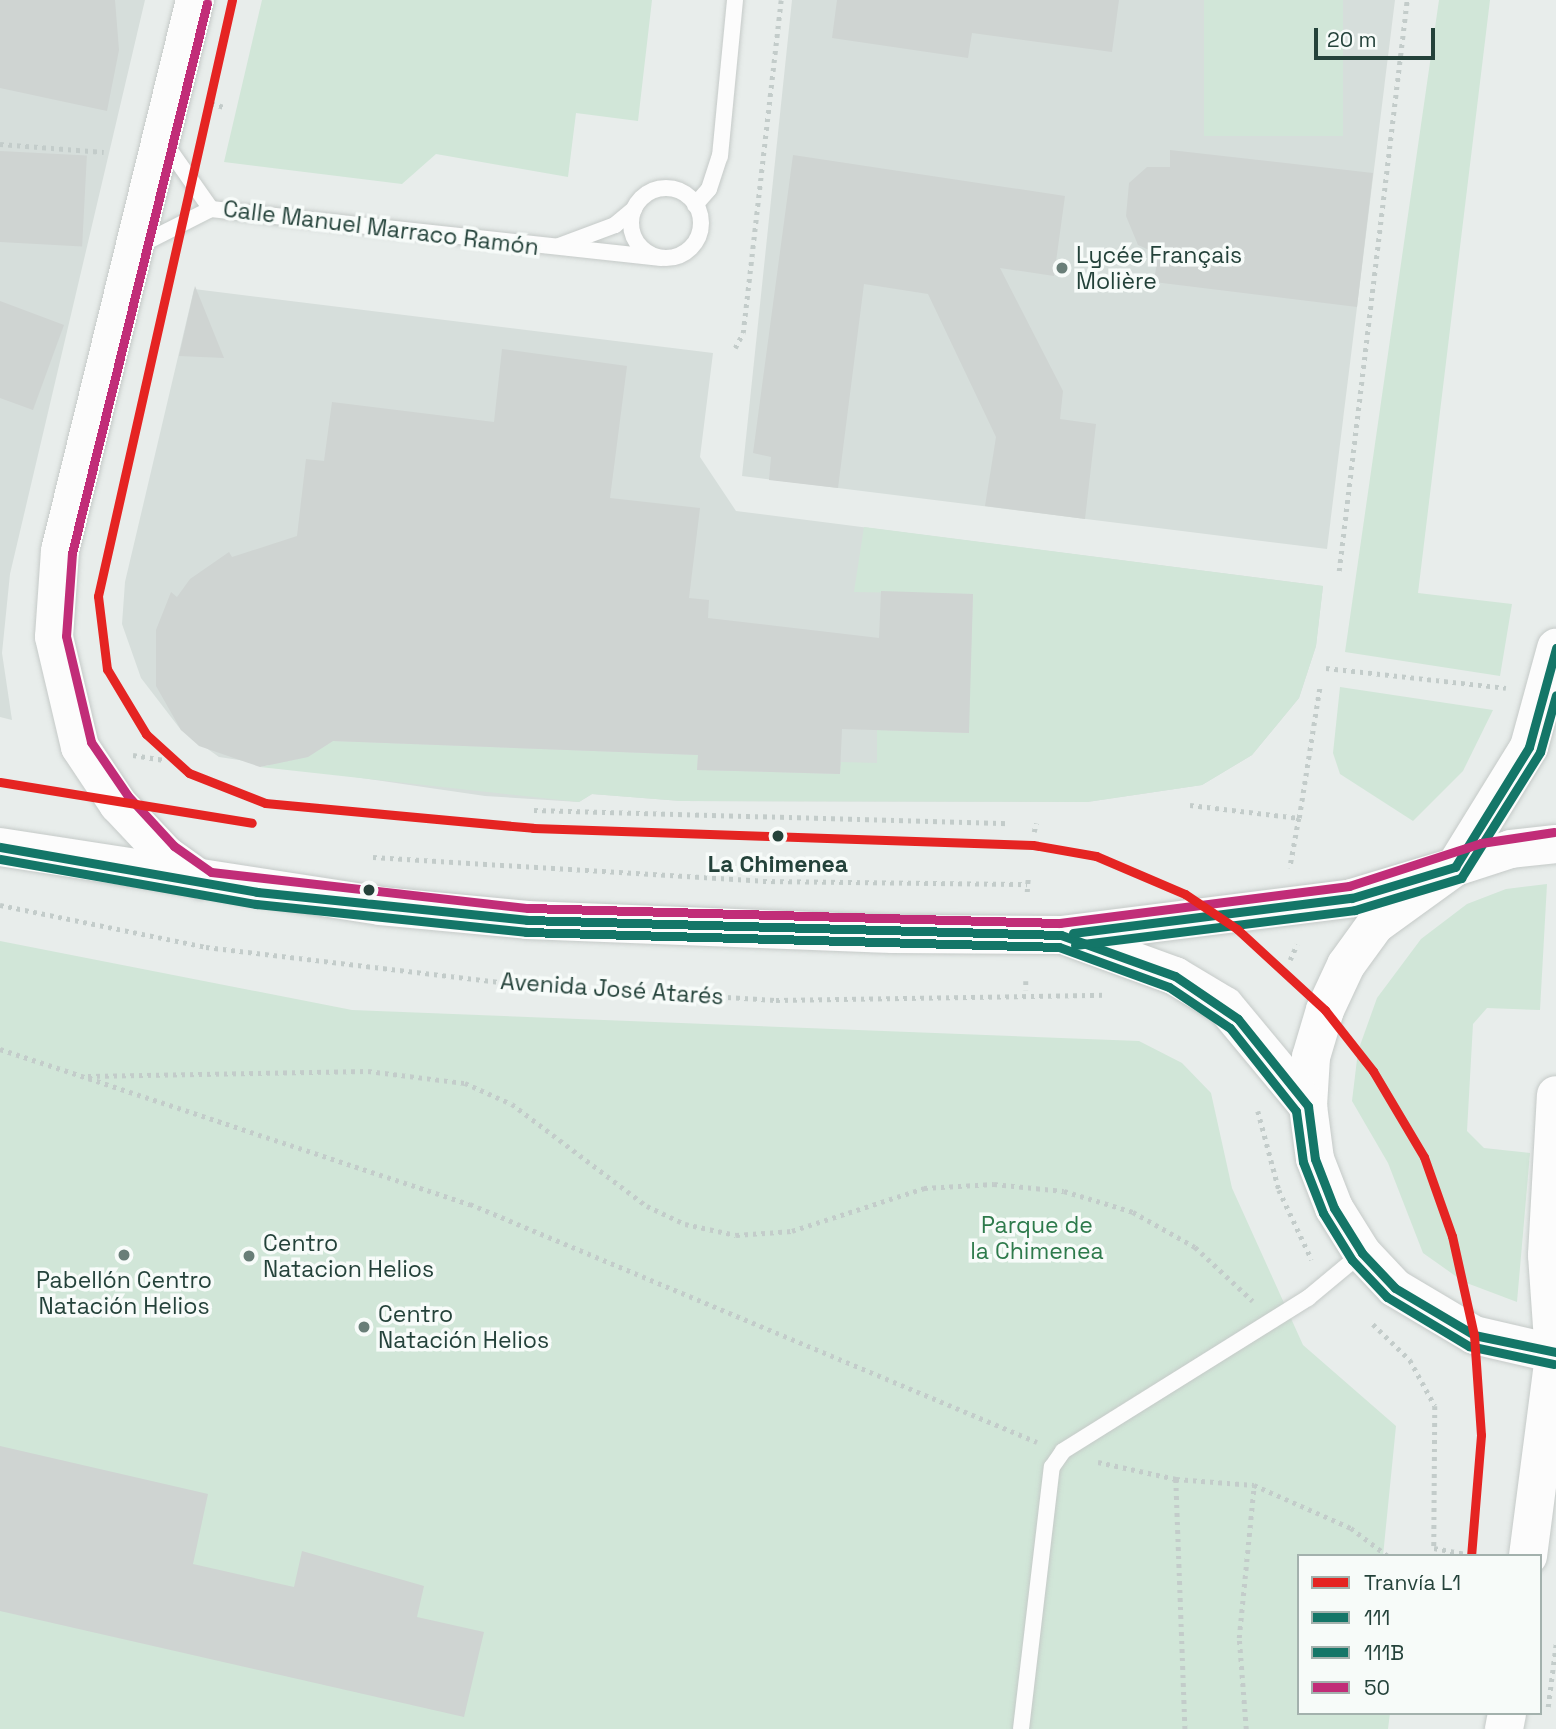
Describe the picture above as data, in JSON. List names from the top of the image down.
{
  "streets": {
    "lane": ["Calle Manuel Marraco Ramón"],
    "path": ["Avenida José Atarés"]
  },
  "parks": ["Parque de la Chimenea"],
  "places": [
    "Lycée Français Molière",
    "La Chimenea",
    "Pabellón Centro Natación Helios",
    "Centro Natacion Helios",
    "Centro Natación Helios"
  ],
  "lines": [
    "tram line L1",
    "transit line 50",
    "transit line 111",
    "transit line 111B"
  ],
  "legend": [
    "Tranvía L1",
    "111",
    "111B",
    "50"
  ],
  "scale_bar": "20 m"
}
